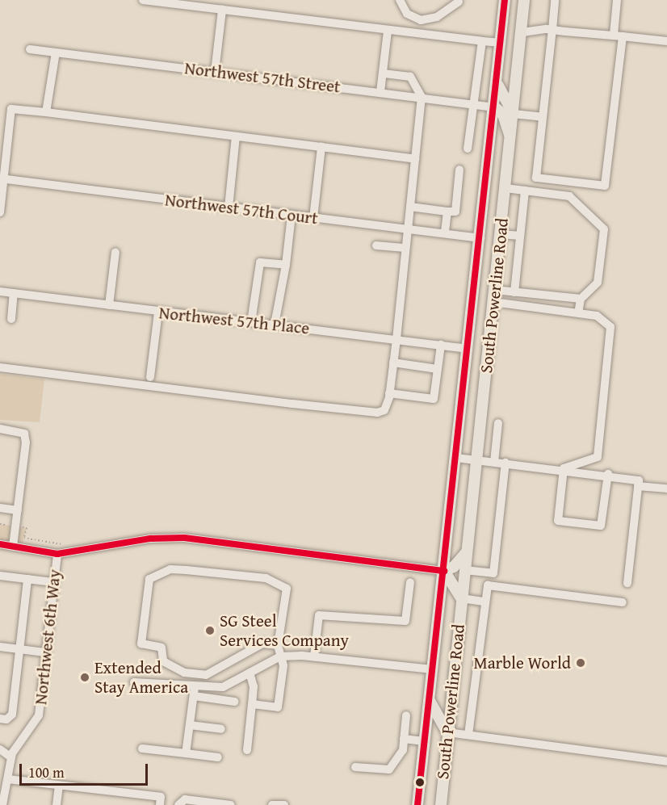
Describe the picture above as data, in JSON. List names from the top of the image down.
{
  "streets": {
    "main road": ["South Powerline Road"],
    "street": [
      "Northwest 57th Street",
      "Northwest 57th Court",
      "Northwest 57th Place",
      "Northwest 6th Way"
    ]
  },
  "crossings": [
    ["Northwest 57th Street", "South Powerline Road"],
    ["Northwest 57th Court", "South Powerline Road"],
    ["South Powerline Road", "Northwest 57th Place"]
  ],
  "places": ["SG Steel Services Company", "Marble World", "Extended Stay America"],
  "scale_bar": "100 m"
}
